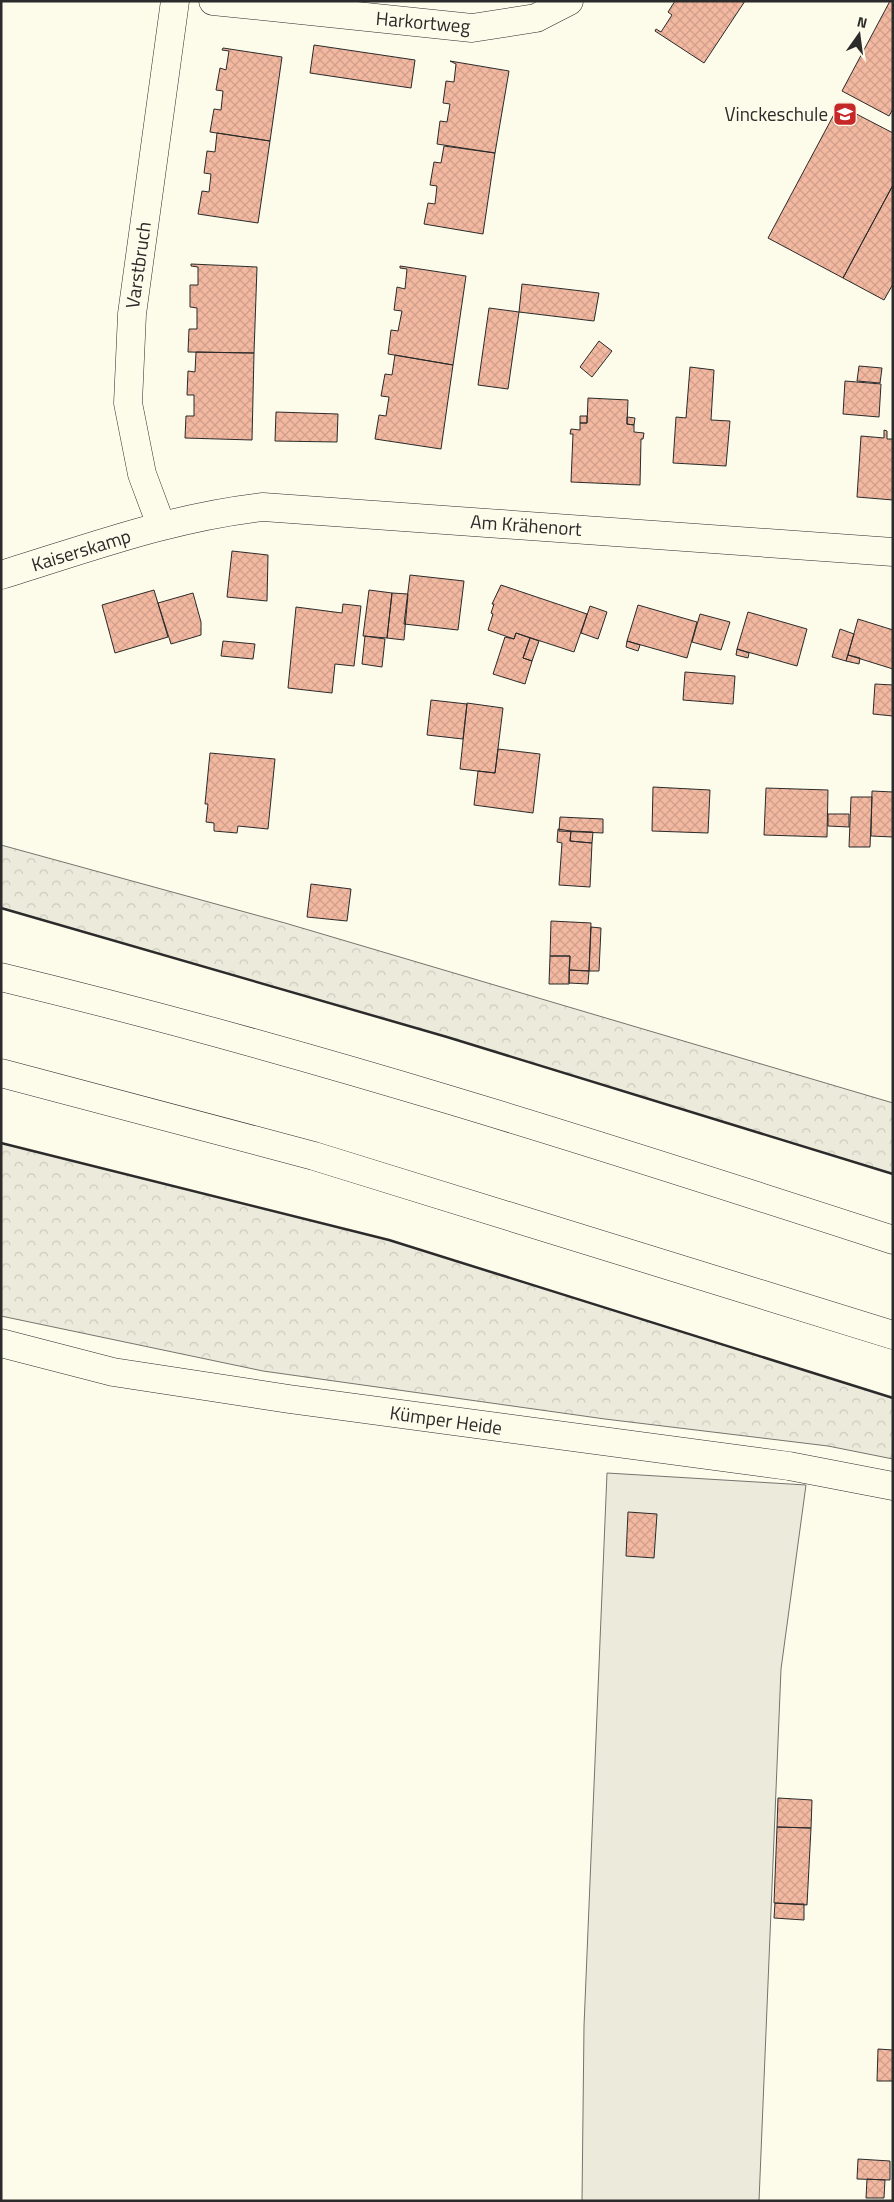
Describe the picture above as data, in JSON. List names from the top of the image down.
{
  "streets": {
    "main road": [
      "Harkortweg",
      "Varstbruch",
      "Am Krähenort",
      "Kaiserskamp",
      "Kümper Heide"
    ]
  },
  "crossings": [
    ["Varstbruch", "Am Krähenort"],
    ["Varstbruch", "Kaiserskamp"],
    ["Am Krähenort", "Kaiserskamp"]
  ],
  "places": {
    "school or university": ["Vinckeschule"]
  },
  "north": "top"
}
